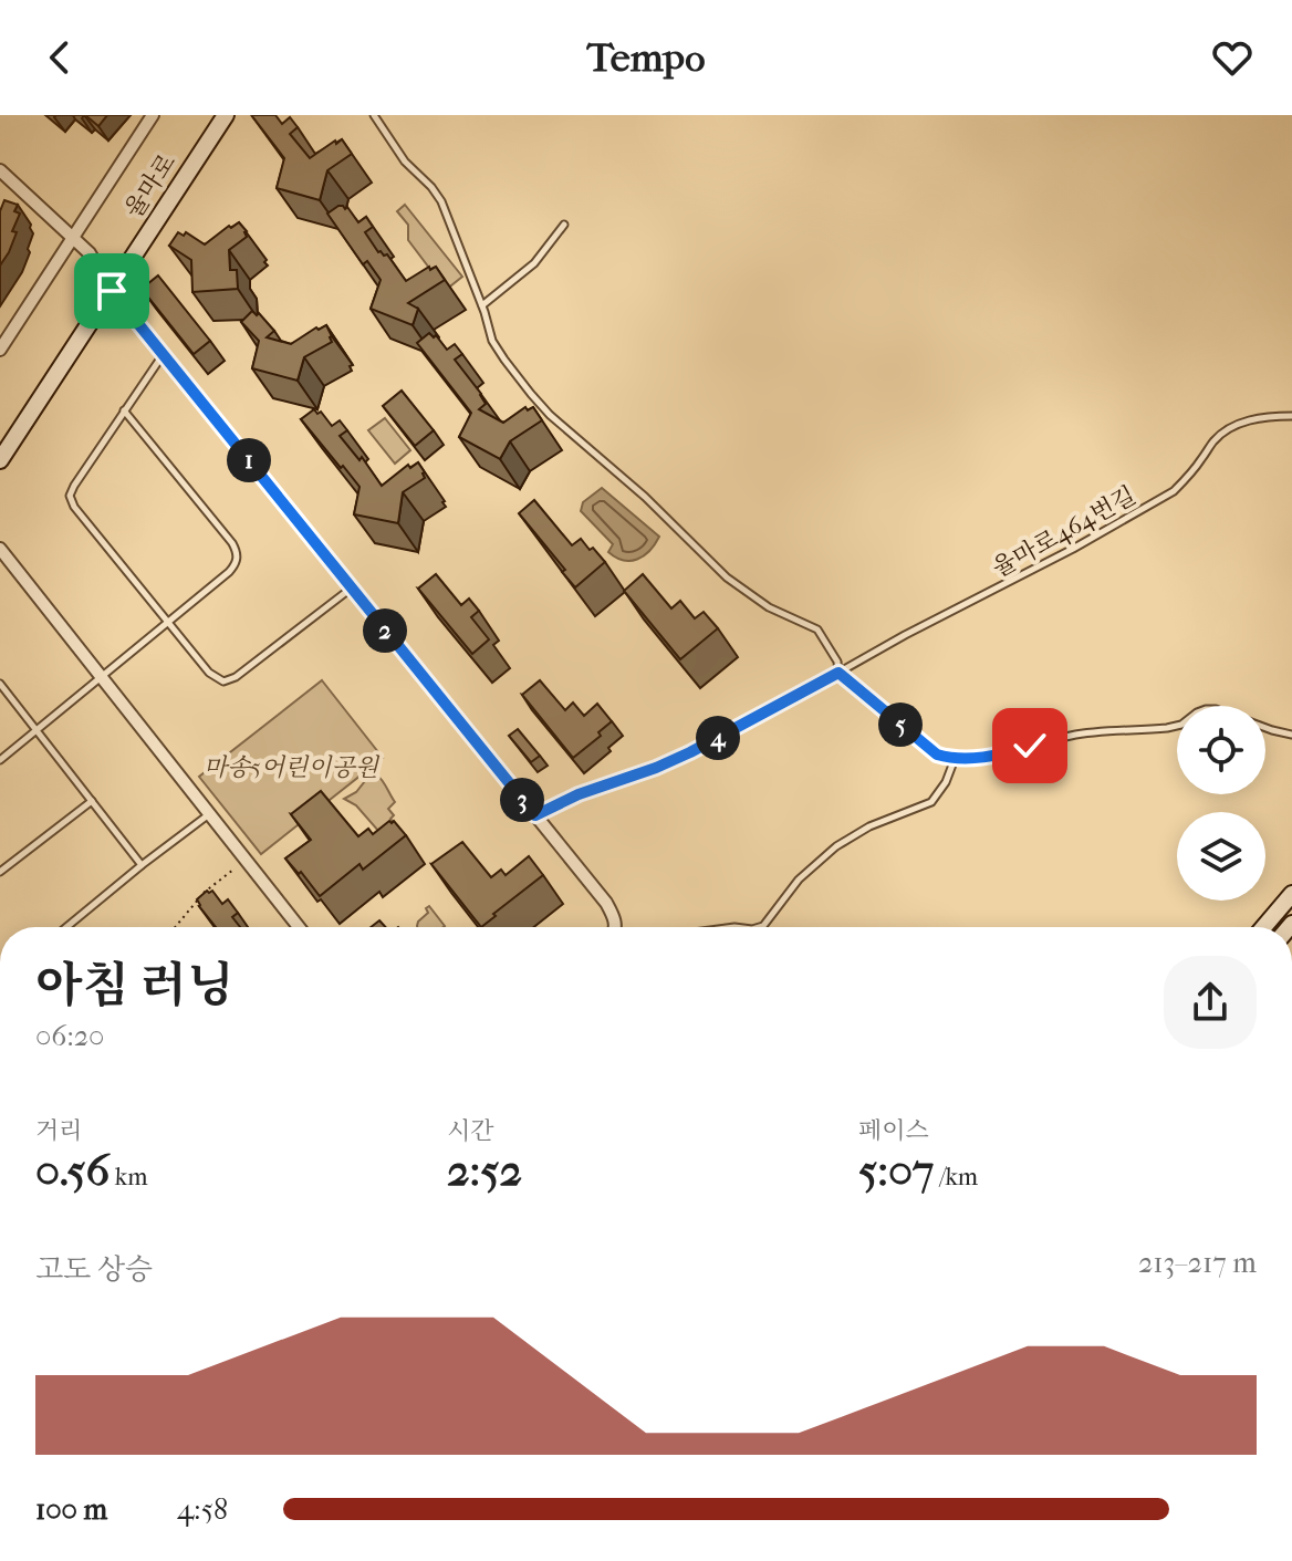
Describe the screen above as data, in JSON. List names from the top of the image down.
{
  "streets": {
    "street": ["율마로"],
    "lane": ["율마로464번길"]
  },
  "parks": ["마송5어린이공원"],
  "page": {
    "header": "Tempo",
    "pins": [
      "1",
      "2",
      "5",
      "4",
      "3"
    ],
    "heading": ["아침 러닝", "06:20"],
    "stats": [
      ["거리", "0.56 km"],
      ["시간", "2:52"],
      ["페이스", "5:07 /km"]
    ],
    "chart": ["고도 상승", "213–217 m"],
    "list": [
      {
        "name": "100 m",
        "note": "4:58"
      }
    ]
  }
}
